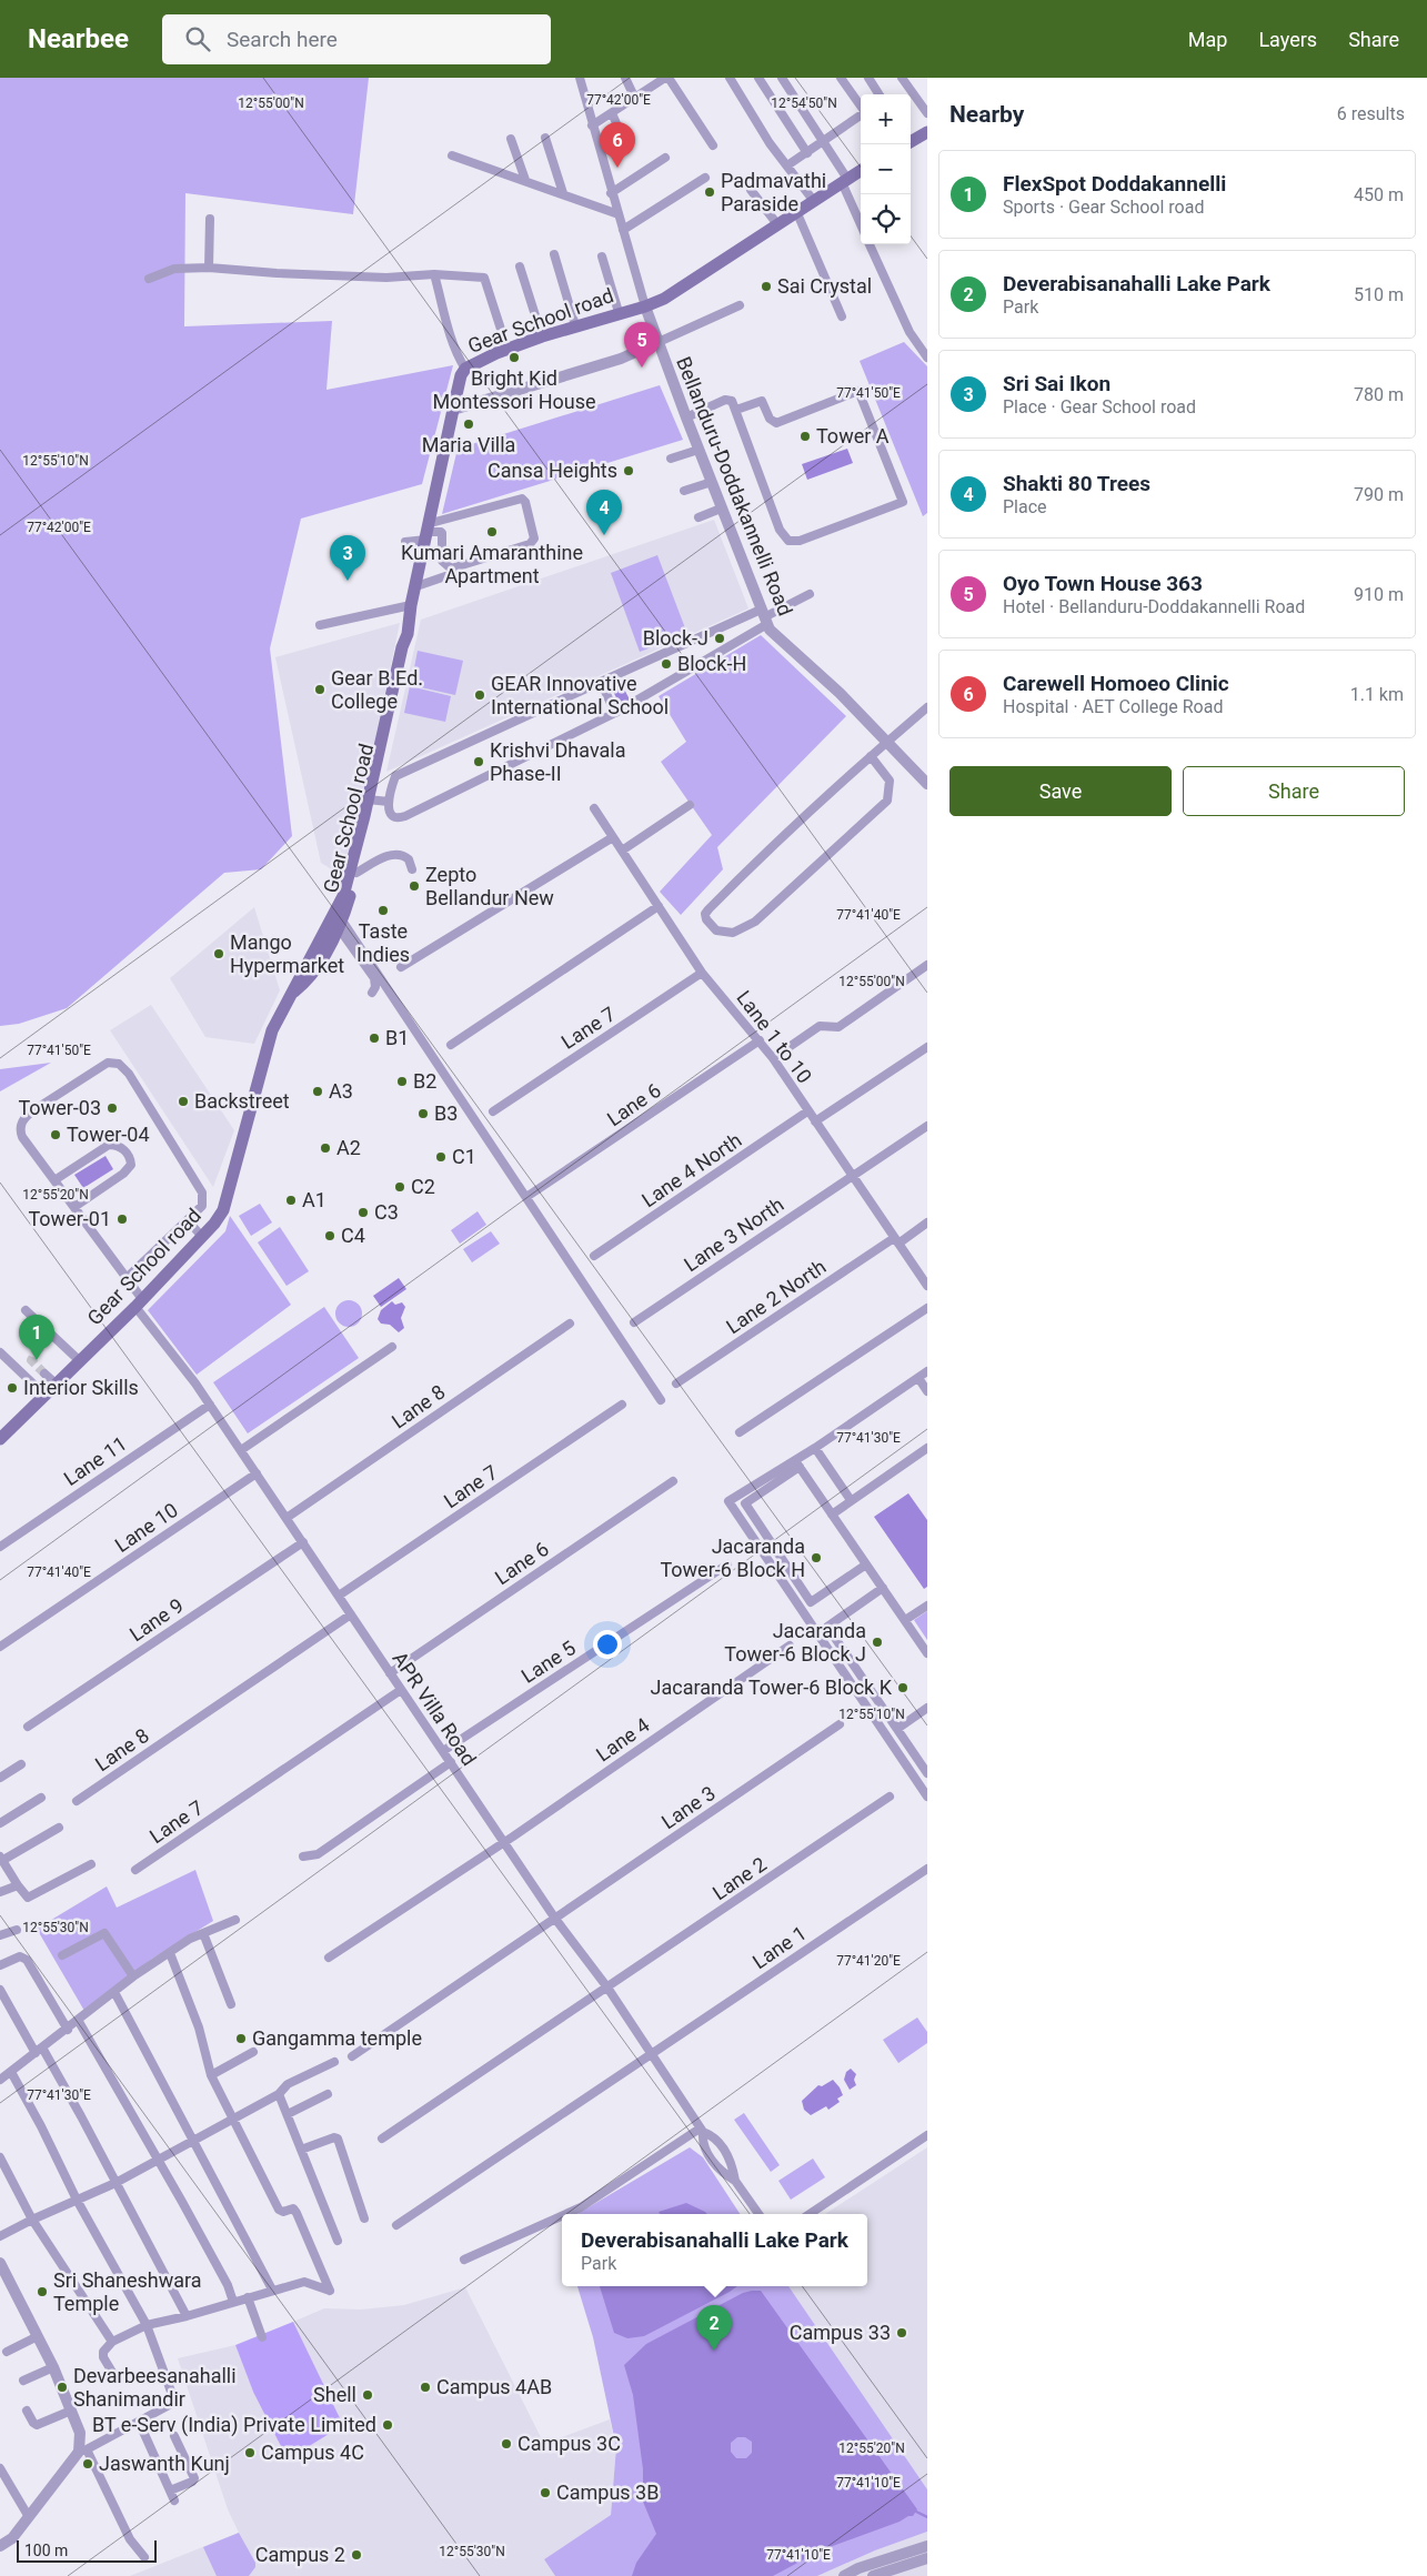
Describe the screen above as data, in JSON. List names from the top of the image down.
{
  "streets": {
    "main road": ["Gear School road"],
    "street": [
      "Bellanduru-Doddakannelli Road",
      "Lane 7",
      "Lane 1 to 10",
      "Lane 6",
      "Lane 4 North",
      "Lane 3 North",
      "Lane 2 North",
      "Lane 8",
      "Lane 11",
      "Lane 10",
      "Lane 9",
      "Lane 5",
      "APR Villa Road",
      "Lane 4",
      "Lane 3",
      "Lane 2",
      "Lane 1"
    ]
  },
  "crossings": [
    ["Gear School road", "Bellanduru-Doddakannelli Road"],
    ["Gear School road", "APR Villa Road"],
    ["Lane 7", "Lane 1 to 10"],
    ["Lane 7", "APR Villa Road"],
    ["Lane 1 to 10", "Lane 6"],
    ["Lane 1 to 10", "Lane 4 North"],
    ["Lane 1 to 10", "Lane 3 North"],
    ["Lane 1 to 10", "Lane 2 North"],
    ["Lane 6", "APR Villa Road"],
    ["Lane 8", "APR Villa Road"],
    ["Lane 11", "APR Villa Road"],
    ["Lane 10", "APR Villa Road"],
    ["Lane 9", "APR Villa Road"],
    ["Lane 5", "APR Villa Road"],
    ["APR Villa Road", "Lane 4"],
    ["APR Villa Road", "Lane 3"],
    ["APR Villa Road", "Lane 2"],
    ["APR Villa Road", "Lane 1"]
  ],
  "places": [
    "Padmavathi Paraside",
    "Sai Crystal",
    "Bright Kid Montessori House",
    "Maria Villa",
    "Tower A",
    "Cansa Heights",
    "Kumari Amaranthine Apartment",
    "Block-J",
    "Block-H",
    "Gear B.Ed. College",
    "GEAR Innovative International School",
    "Krishvi Dhavala Phase-II",
    "Zepto Bellandur New",
    "Taste Indies",
    "Mango Hypermarket",
    "B1",
    "B2",
    "A3",
    "Backstreet",
    "Tower-03",
    "B3",
    "Tower-04",
    "A2",
    "C1",
    "C2",
    "A1",
    "C3",
    "Tower-01",
    "C4",
    "Interior Skills",
    "Jacaranda Tower-6 Block H",
    "Jacaranda Tower-6 Block J",
    "Jacaranda Tower-6 Block K",
    "Gangamma temple",
    "Sri Shaneshwara Temple",
    "Campus 33",
    "Devarbeesanahalli Shanimandir",
    "Campus 4AB",
    "Shell",
    "BT e-Serv (India) Private Limited",
    "Campus 3C",
    "Campus 4C",
    "Jaswanth Kunj",
    "Campus 3B",
    "Campus 2"
  ],
  "scale_bar": "100 m",
  "page": {
    "header": "Nearbee",
    "search": "Search here",
    "nav": ["Map", "Layers", "Share"],
    "heading": ["Nearby", "6 results"],
    "map_buttons": ["+", "−"],
    "pins": [
      "6",
      "5",
      "4",
      "3",
      "1",
      "2"
    ],
    "list": [
      {
        "mark": "1",
        "name": "FlexSpot Doddakannelli",
        "note": "Sports · Gear School road",
        "value": "450 m"
      },
      {
        "mark": "2",
        "name": "Deverabisanahalli Lake Park",
        "note": "Park",
        "value": "510 m"
      },
      {
        "mark": "3",
        "name": "Sri Sai Ikon",
        "note": "Place · Gear School road",
        "value": "780 m"
      },
      {
        "mark": "4",
        "name": "Shakti 80 Trees",
        "note": "Place",
        "value": "790 m"
      },
      {
        "mark": "5",
        "name": "Oyo Town House 363",
        "note": "Hotel · Bellanduru-Doddakannelli Road",
        "value": "910 m"
      },
      {
        "mark": "6",
        "name": "Carewell Homoeo Clinic",
        "note": "Hospital · AET College Road",
        "value": "1.1 km"
      }
    ],
    "buttons": ["Save", "Share"],
    "popup": ["Deverabisanahalli Lake Park", "Park"],
    "scale": "100 m"
  },
  "coordinates": [
    "77°42'00\"E",
    "12°55'00\"N",
    "12°54'50\"N",
    "77°41'50\"E",
    "12°55'10\"N",
    "77°41'40\"E",
    "12°55'20\"N",
    "77°41'30\"E",
    "12°55'30\"N",
    "77°41'20\"E",
    "77°41'10\"E"
  ]
}
